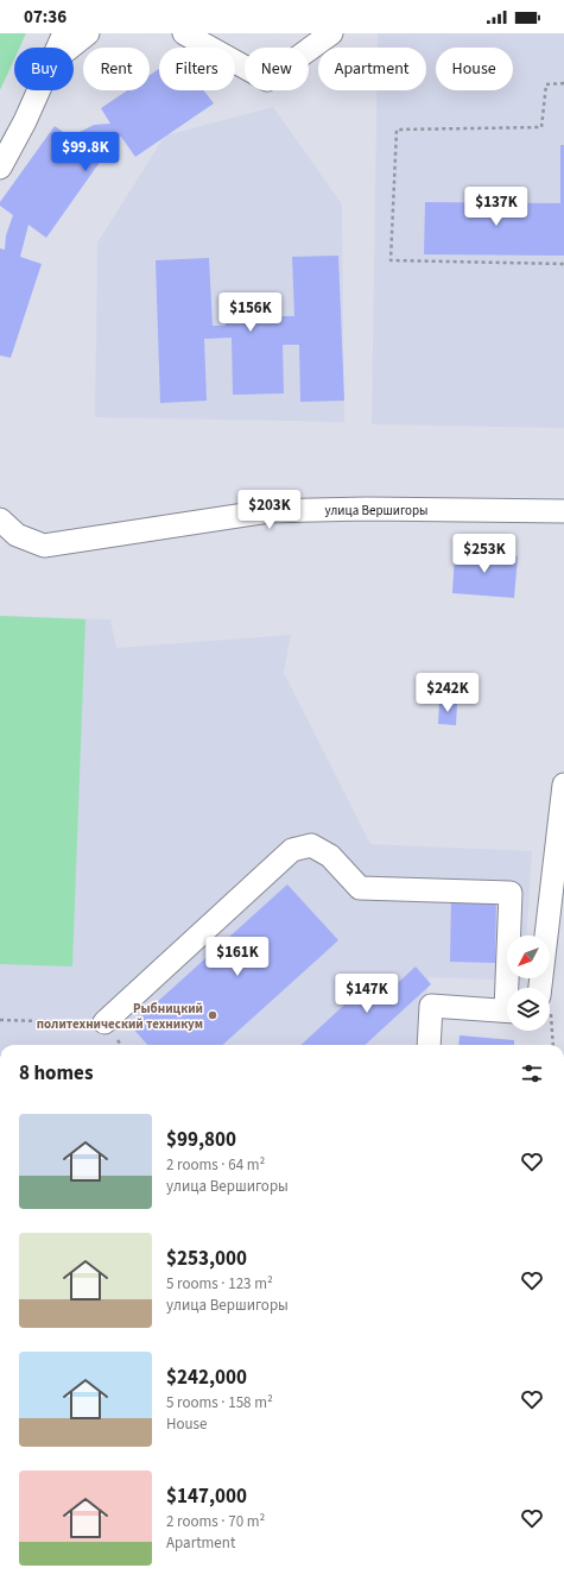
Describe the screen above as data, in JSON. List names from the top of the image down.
{
  "streets": {
    "street": ["улица Вершигоры"]
  },
  "places": ["Рыбницкий политехнический техникум"],
  "north": "bottom left",
  "page": {
    "status": "07:36",
    "chip": [
      "Buy",
      "Rent",
      "Filters",
      "New",
      "Apartment",
      "House"
    ],
    "price": [
      "$99.8K",
      "$137K",
      "$156K",
      "$203K",
      "$253K",
      "$242K",
      "$161K",
      "$147K"
    ],
    "heading": "8 homes",
    "list": [
      {
        "name": "$99,800",
        "note": "2 rooms · 64 m² · улица Вершигоры"
      },
      {
        "name": "$253,000",
        "note": "5 rooms · 123 m² · улица Вершигоры"
      },
      {
        "name": "$242,000",
        "note": "5 rooms · 158 m² · House"
      },
      {
        "name": "$147,000",
        "note": "2 rooms · 70 m² · Apartment"
      }
    ]
  }
}
